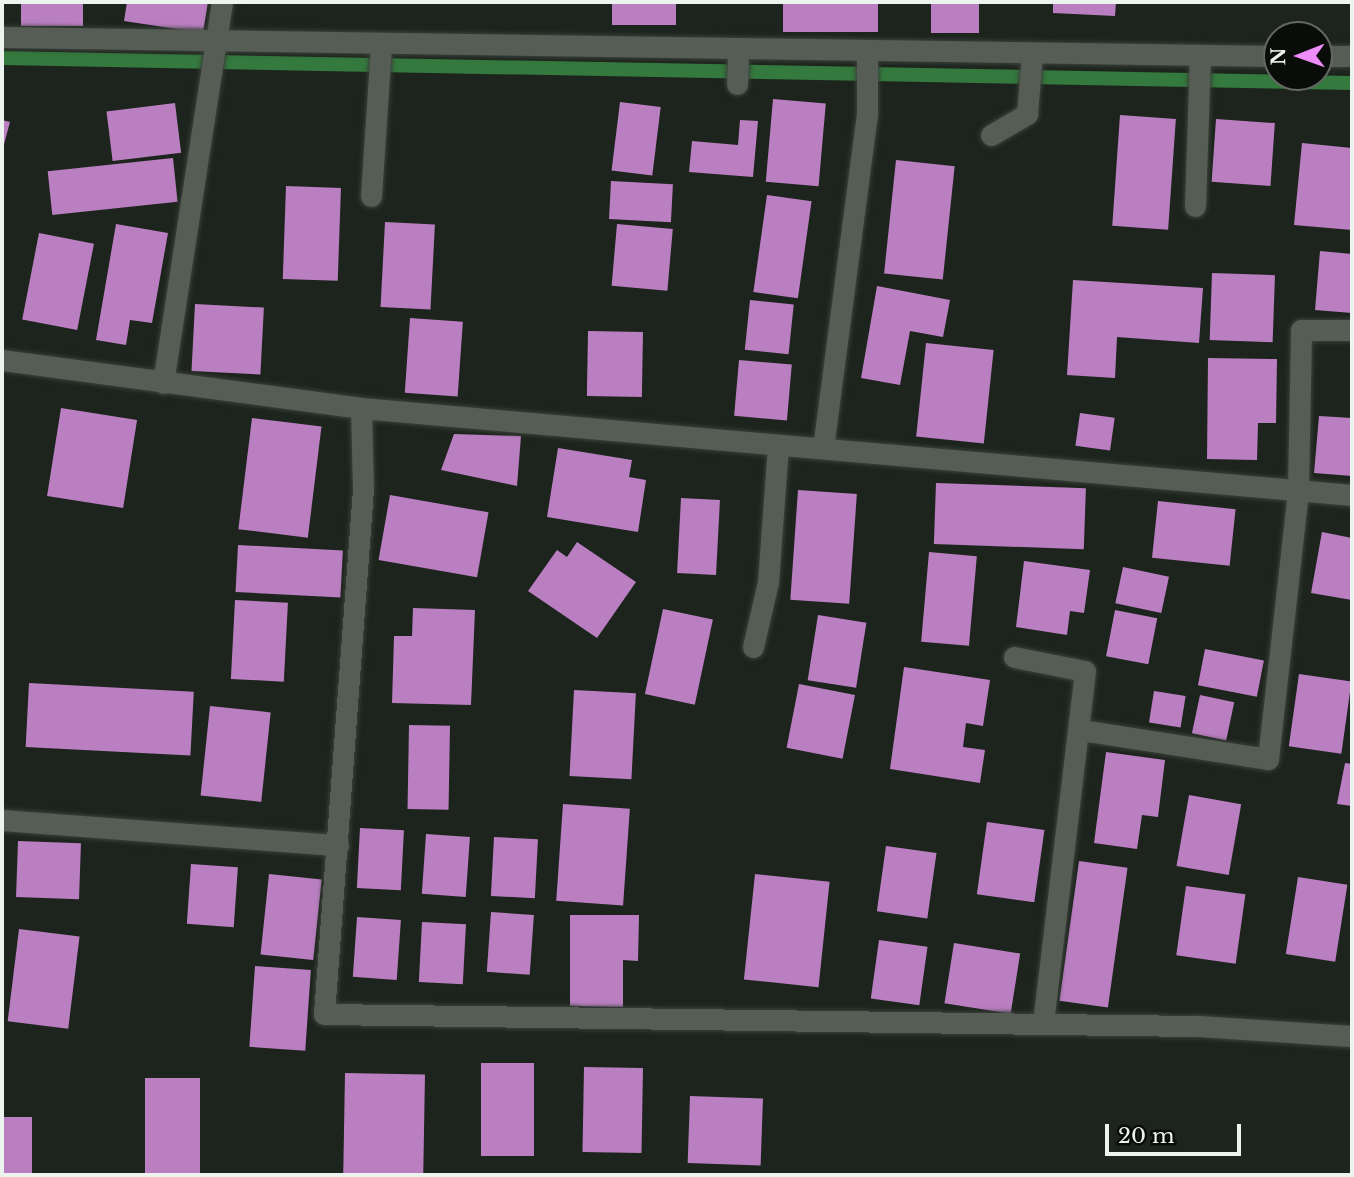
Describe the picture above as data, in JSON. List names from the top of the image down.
{
  "scale_bar": "20 m",
  "north": "left"
}
